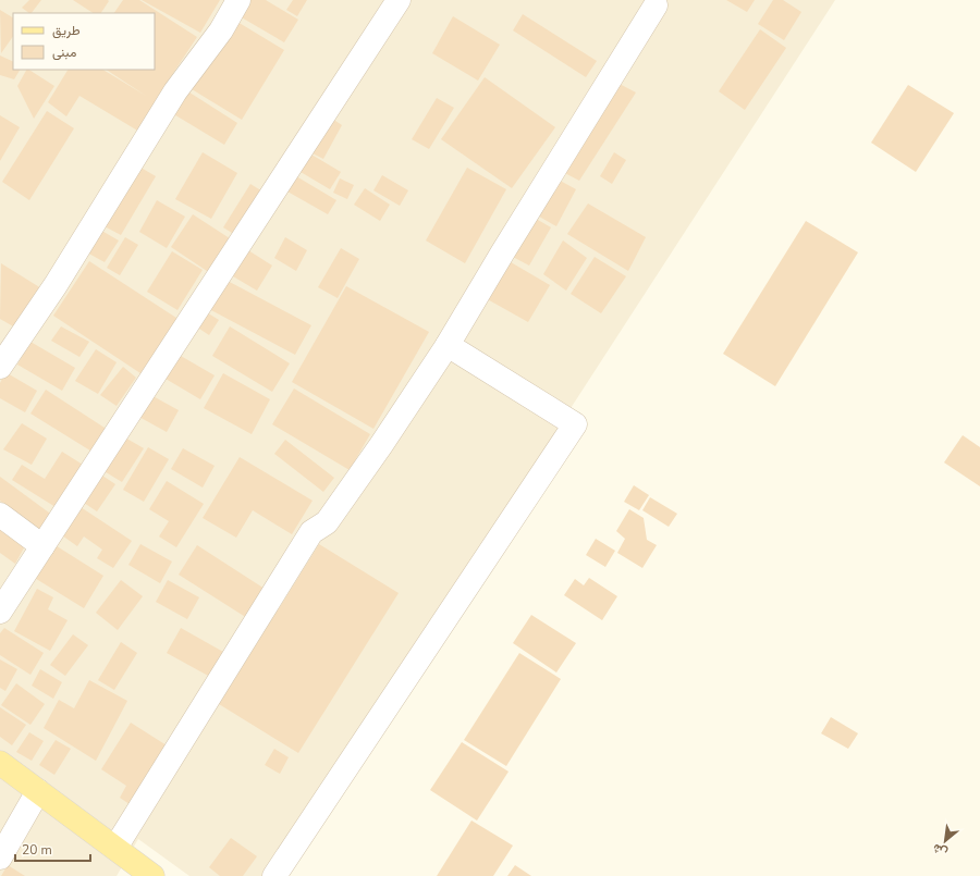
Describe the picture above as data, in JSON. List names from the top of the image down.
{
  "legend": ["طريق", "مبنى"],
  "scale_bar": "20 m",
  "north": "bottom left"
}
